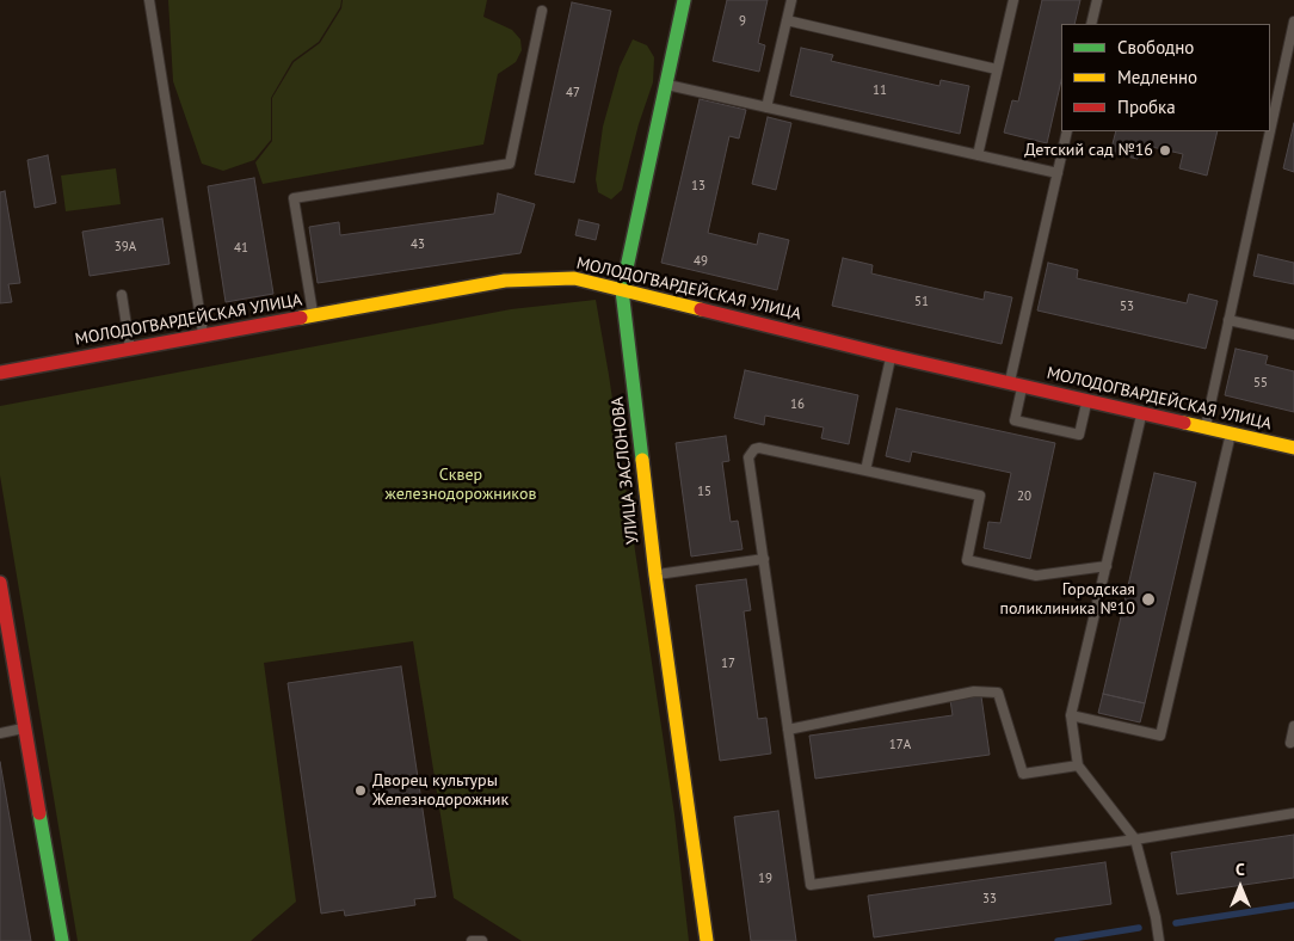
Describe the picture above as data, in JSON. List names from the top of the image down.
{
  "streets": {
    "street": ["МОЛОДОГВАРДЕЙСКАЯ УЛИЦА", "УЛИЦА ЗАСЛОНОВА"]
  },
  "crossings": [
    ["МОЛОДОГВАРДЕЙСКАЯ УЛИЦА", "УЛИЦА ЗАСЛОНОВА"]
  ],
  "parks": ["Сквер железнодорожников"],
  "places": ["Детский сад №16", "Городская поликлиника №10", "Дворец культуры Железнодорожник"],
  "house_numbers": [
    "9",
    "11",
    "47",
    "13",
    "43",
    "39А",
    "41",
    "49",
    "51",
    "53",
    "55",
    "16",
    "15",
    "20",
    "17",
    "17А",
    "19",
    "33"
  ],
  "legend": ["Свободно", "Медленно", "Пробка"],
  "north": "top"
}
